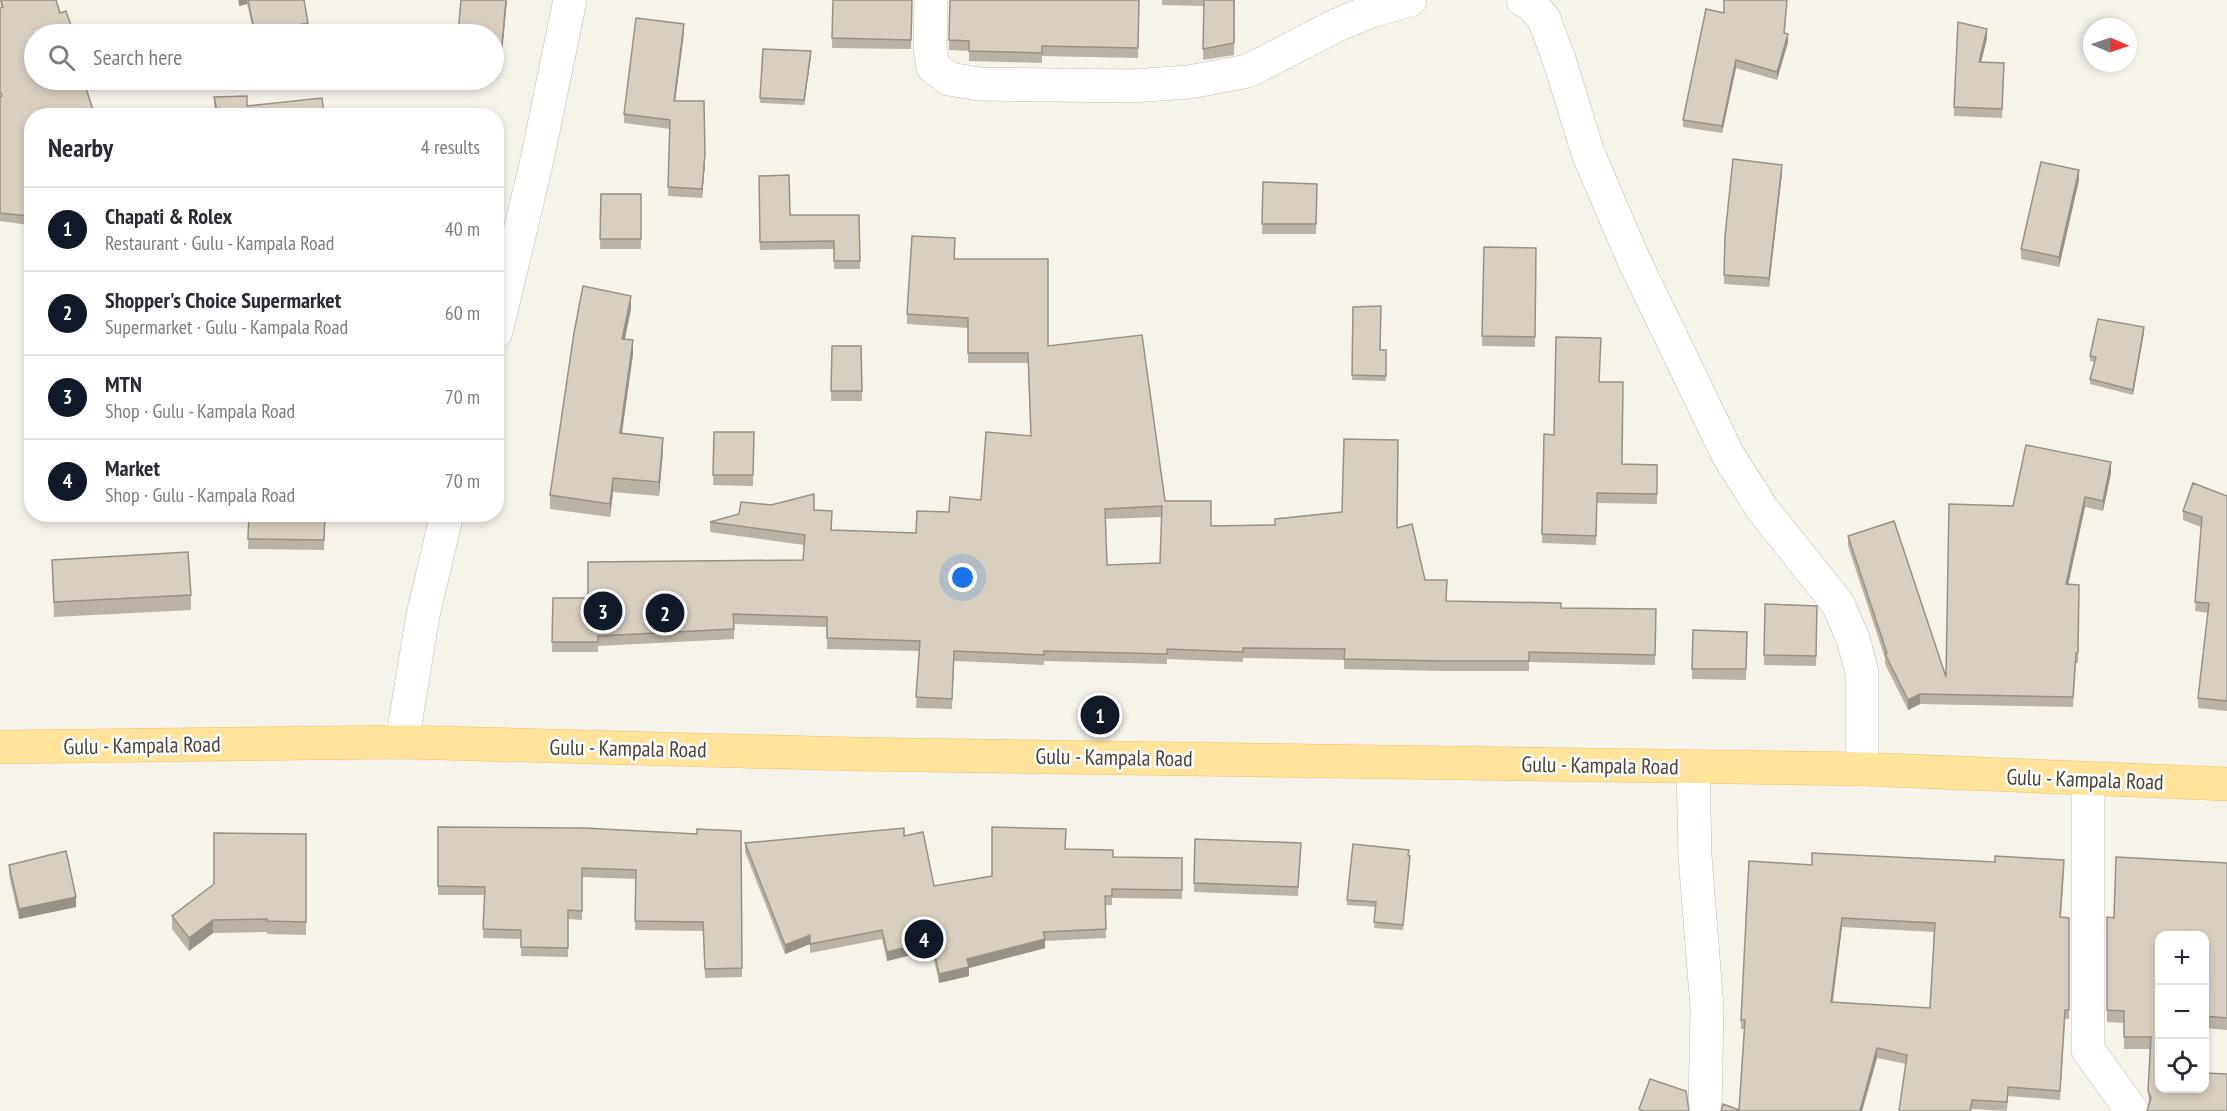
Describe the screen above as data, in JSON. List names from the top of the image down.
{
  "streets": {
    "main road": ["Gulu - Kampala Road"]
  },
  "north": "right",
  "page": {
    "search": "Search here",
    "heading": ["Nearby", "4 results"],
    "list": [
      {
        "mark": "1",
        "name": "Chapati & Rolex",
        "note": "Restaurant · Gulu - Kampala Road",
        "value": "40 m"
      },
      {
        "mark": "2",
        "name": "Shopper's Choice Supermarket",
        "note": "Supermarket · Gulu - Kampala Road",
        "value": "60 m"
      },
      {
        "mark": "3",
        "name": "MTN",
        "note": "Shop · Gulu - Kampala Road",
        "value": "70 m"
      },
      {
        "mark": "4",
        "name": "Market",
        "note": "Shop · Gulu - Kampala Road",
        "value": "70 m"
      }
    ],
    "pins": [
      "3",
      "2",
      "1",
      "4"
    ],
    "map_buttons": ["+", "−"]
  }
}
